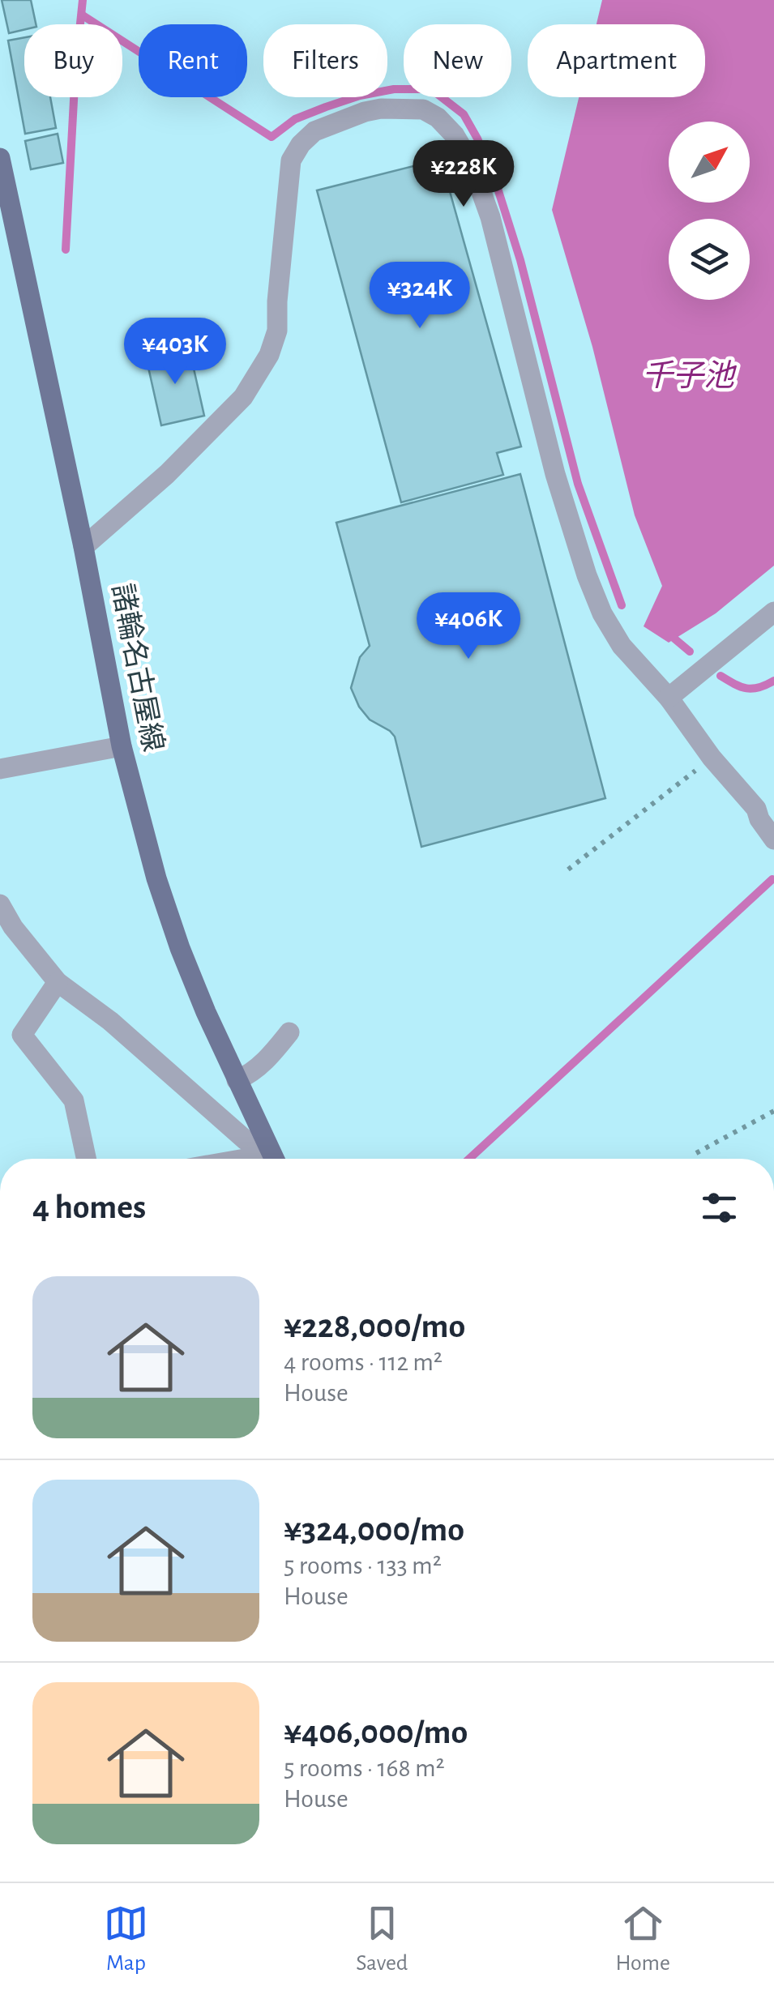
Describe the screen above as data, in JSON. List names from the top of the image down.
{
  "streets": {
    "main road": ["諸輪名古屋線"]
  },
  "water": ["千子池"],
  "north": "top right",
  "page": {
    "chip": [
      "Buy",
      "Rent",
      "Filters",
      "New",
      "Apartment"
    ],
    "price": [
      "¥228K",
      "¥324K",
      "¥403K",
      "¥406K"
    ],
    "heading": "4 homes",
    "list": [
      {
        "name": "¥228,000/mo",
        "note": "4 rooms · 112 m² · House"
      },
      {
        "name": "¥324,000/mo",
        "note": "5 rooms · 133 m² · House"
      },
      {
        "name": "¥406,000/mo",
        "note": "5 rooms · 168 m² · House"
      }
    ],
    "tabs": ["Map", "Saved", "Home"]
  }
}
